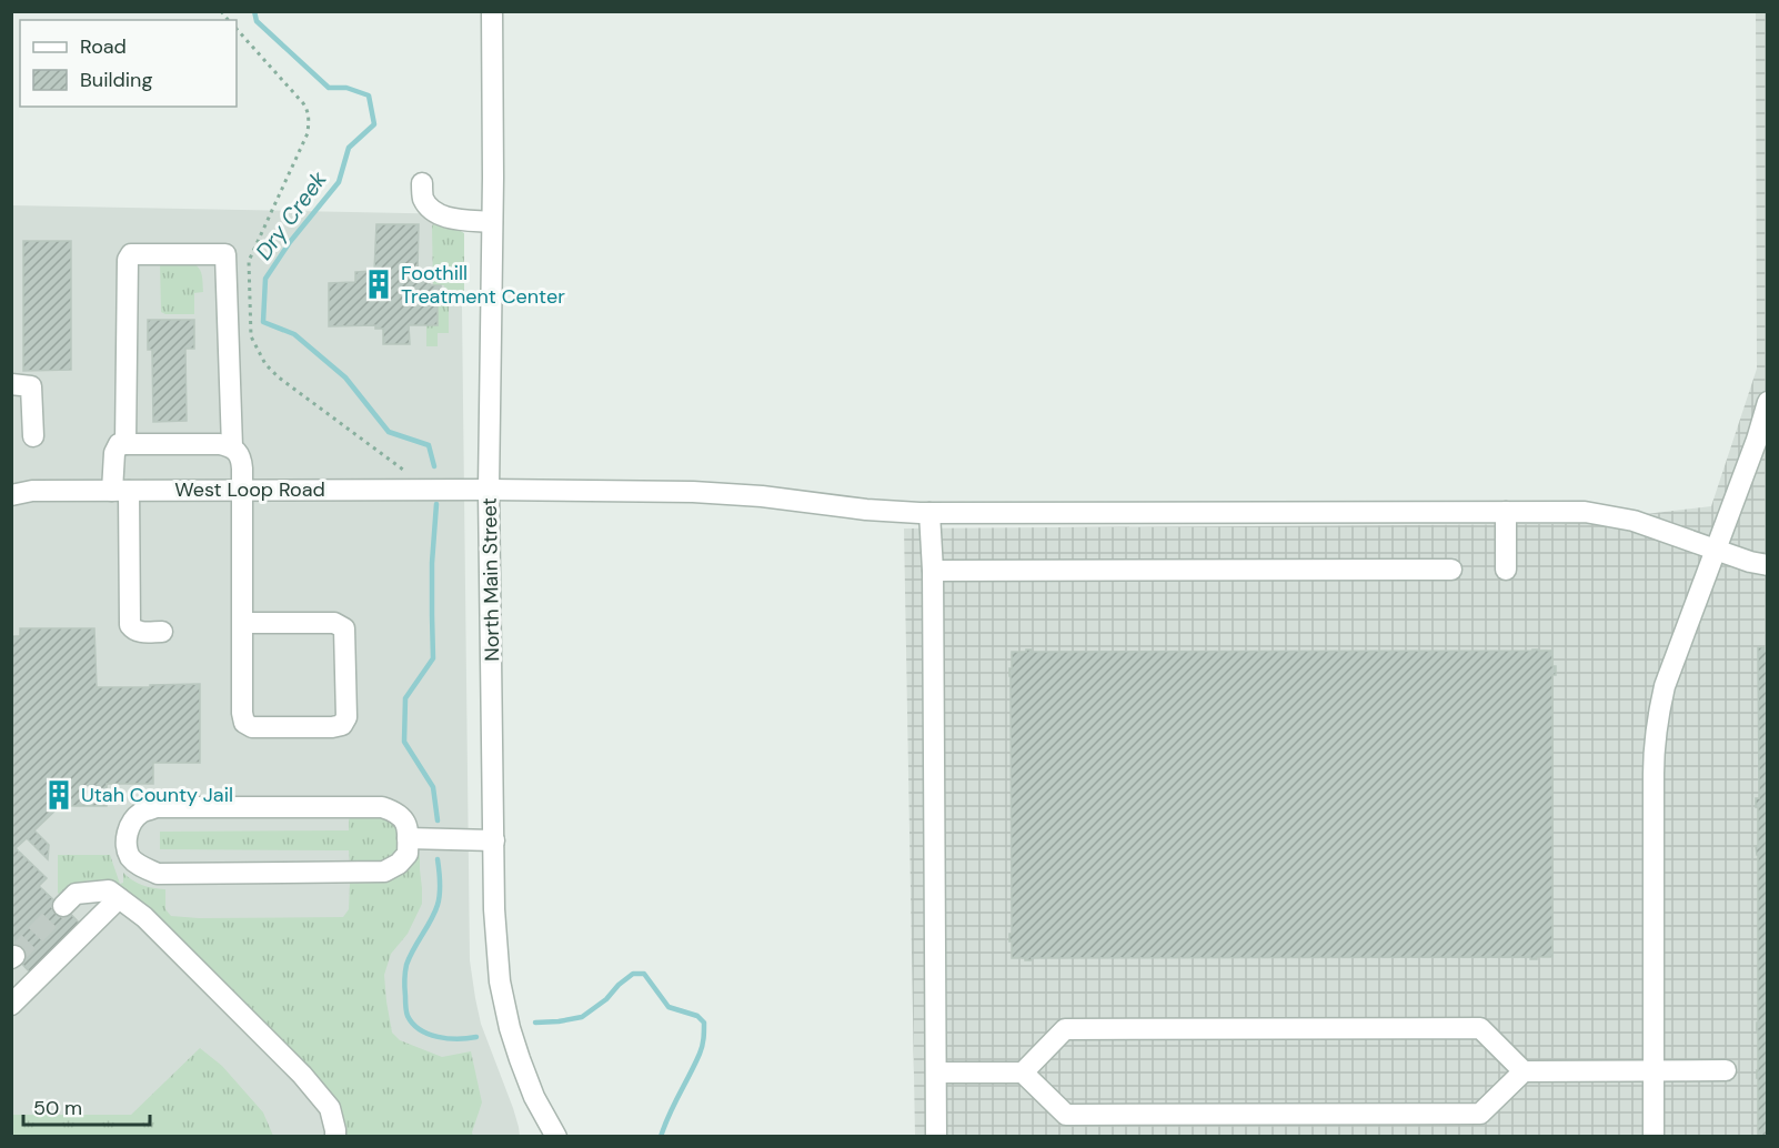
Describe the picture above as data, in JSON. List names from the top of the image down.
{
  "streets": {
    "street": ["West Loop Road", "North Main Street"]
  },
  "crossings": [
    ["West Loop Road", "North Main Street"]
  ],
  "water": ["Dry Creek"],
  "places": {
    "building": ["Foothill Treatment Center", "Utah County Jail"]
  },
  "legend": ["Road", "Building"],
  "scale_bar": "50 m"
}
